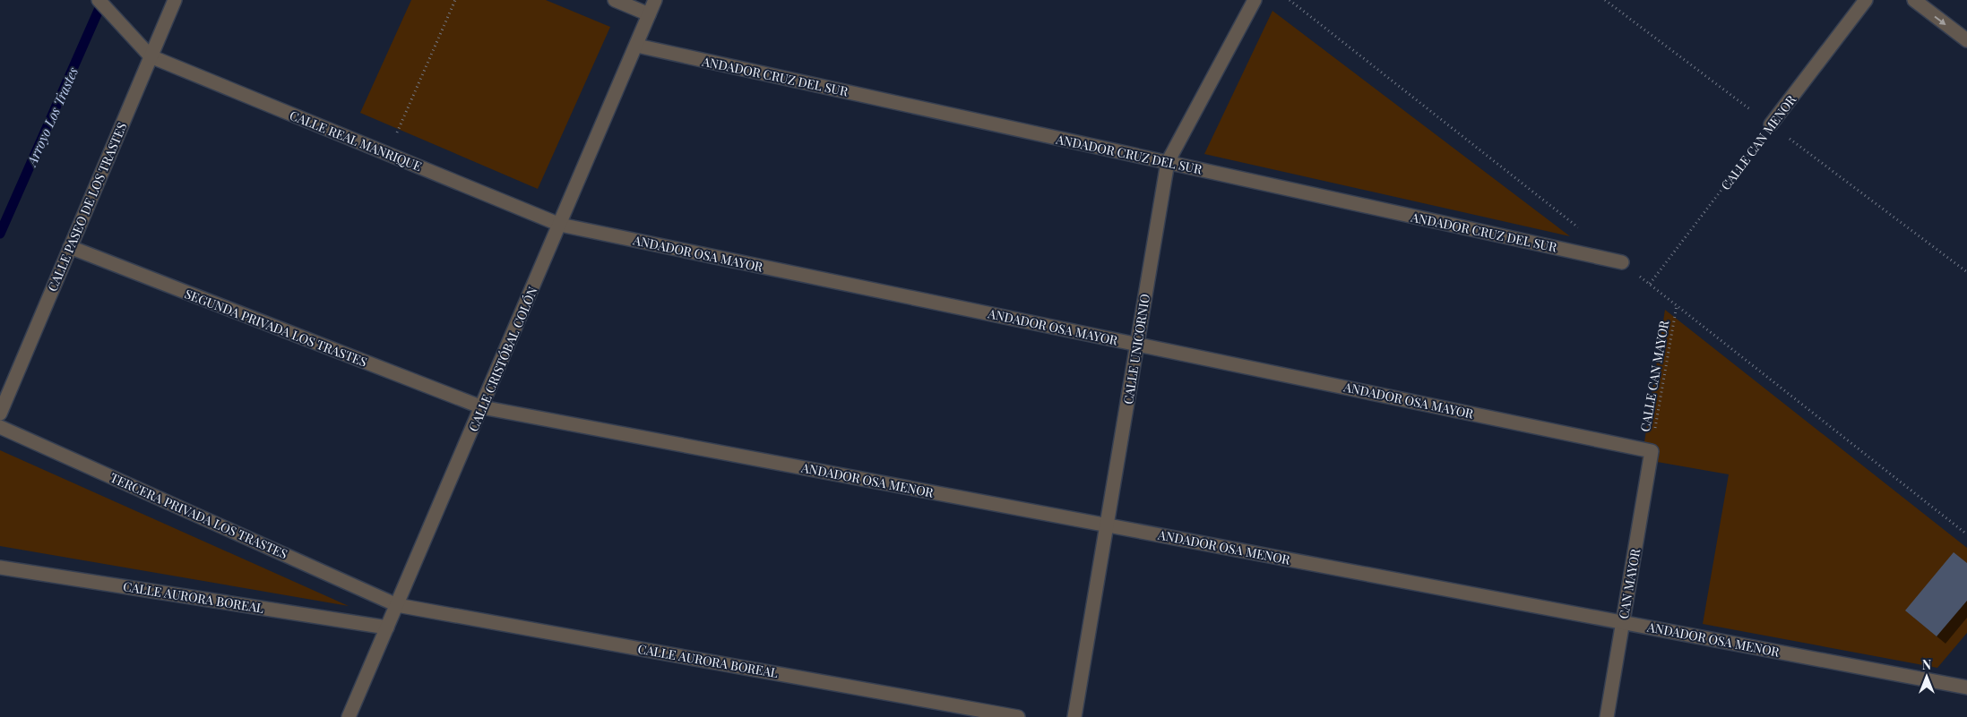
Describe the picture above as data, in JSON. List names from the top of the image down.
{
  "streets": {
    "street": [
      "ANDADOR CRUZ DEL SUR",
      "CALLE REAL MANRIQUE",
      "CALLE CAN MENOR",
      "CALLE PASEO DE LOS TRASTES",
      "ANDADOR OSA MAYOR",
      "SEGUNDA PRIVADA LOS TRASTES",
      "CALLE UNICORNIO",
      "CALLE CRISTÓBAL COLÓN",
      "ANDADOR OSA MENOR",
      "TERCERA PRIVADA LOS TRASTES",
      "CAN MAYOR",
      "CALLE AURORA BOREAL"
    ],
    "path": ["CALLE CAN MAYOR"]
  },
  "crossings": [
    ["ANDADOR CRUZ DEL SUR", "CALLE UNICORNIO"],
    ["ANDADOR CRUZ DEL SUR", "CALLE CRISTÓBAL COLÓN"],
    ["CALLE REAL MANRIQUE", "CALLE PASEO DE LOS TRASTES"],
    ["CALLE REAL MANRIQUE", "ANDADOR OSA MAYOR"],
    ["CALLE REAL MANRIQUE", "CALLE CRISTÓBAL COLÓN"],
    ["CALLE PASEO DE LOS TRASTES", "SEGUNDA PRIVADA LOS TRASTES"],
    ["ANDADOR OSA MAYOR", "CALLE UNICORNIO"],
    ["ANDADOR OSA MAYOR", "CALLE CRISTÓBAL COLÓN"],
    ["ANDADOR OSA MAYOR", "CALLE CAN MAYOR"],
    ["ANDADOR OSA MAYOR", "CAN MAYOR"],
    ["SEGUNDA PRIVADA LOS TRASTES", "CALLE CRISTÓBAL COLÓN"],
    ["SEGUNDA PRIVADA LOS TRASTES", "ANDADOR OSA MENOR"],
    ["CALLE UNICORNIO", "ANDADOR OSA MENOR"],
    ["CALLE CRISTÓBAL COLÓN", "ANDADOR OSA MENOR"],
    ["CALLE CRISTÓBAL COLÓN", "TERCERA PRIVADA LOS TRASTES"],
    ["CALLE CRISTÓBAL COLÓN", "CALLE AURORA BOREAL"],
    ["CALLE CAN MAYOR", "CAN MAYOR"],
    ["ANDADOR OSA MENOR", "CAN MAYOR"],
    ["TERCERA PRIVADA LOS TRASTES", "CALLE AURORA BOREAL"]
  ],
  "water": ["Arroyo Los Trastes"],
  "north": "top"
}
